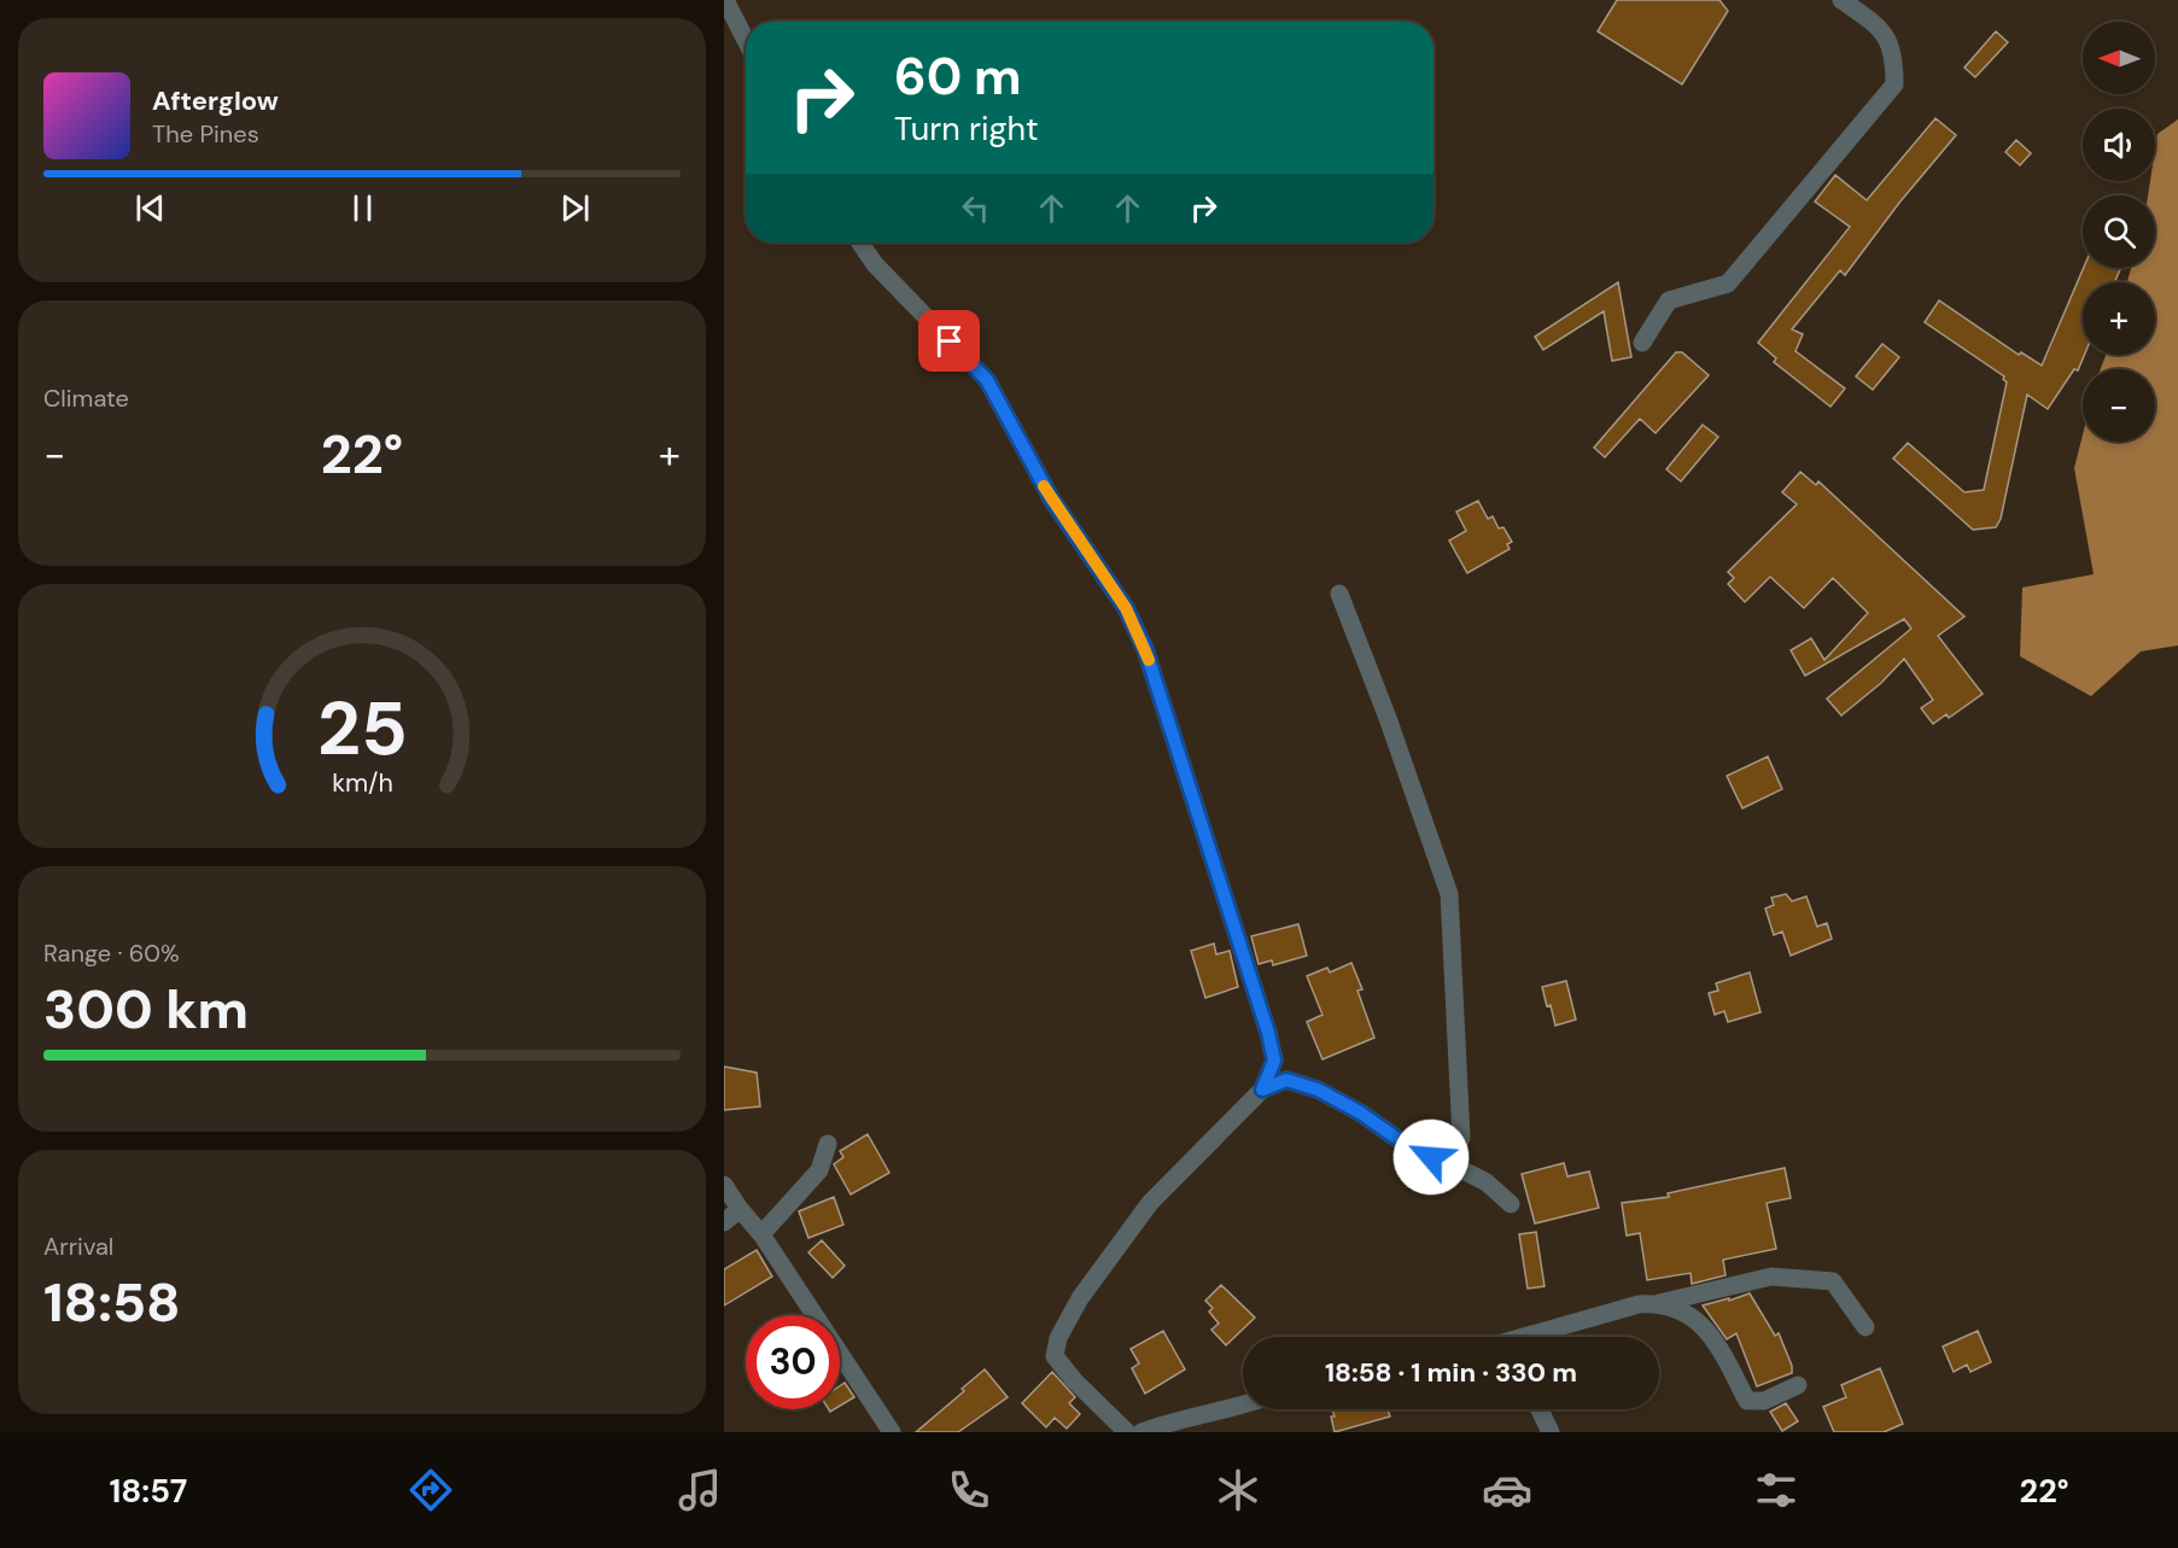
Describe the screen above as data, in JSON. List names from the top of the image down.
{
  "north": "left",
  "page": {
    "map_buttons": ["+", "−"],
    "turn": ["60 m", "Turn right"],
    "song": ["Afterglow", "The Pines"],
    "tile": [
      "Climate",
      ["Range · 60%", "300 km"],
      ["Arrival", "18:58"]
    ],
    "heat": ["−", "22°", "+"],
    "limit": "30",
    "trip": "18:58 · 1 min · 330 m",
    "tabs": ["18:57", "22°"],
    "gauge": ["25", "km/h"]
  }
}
